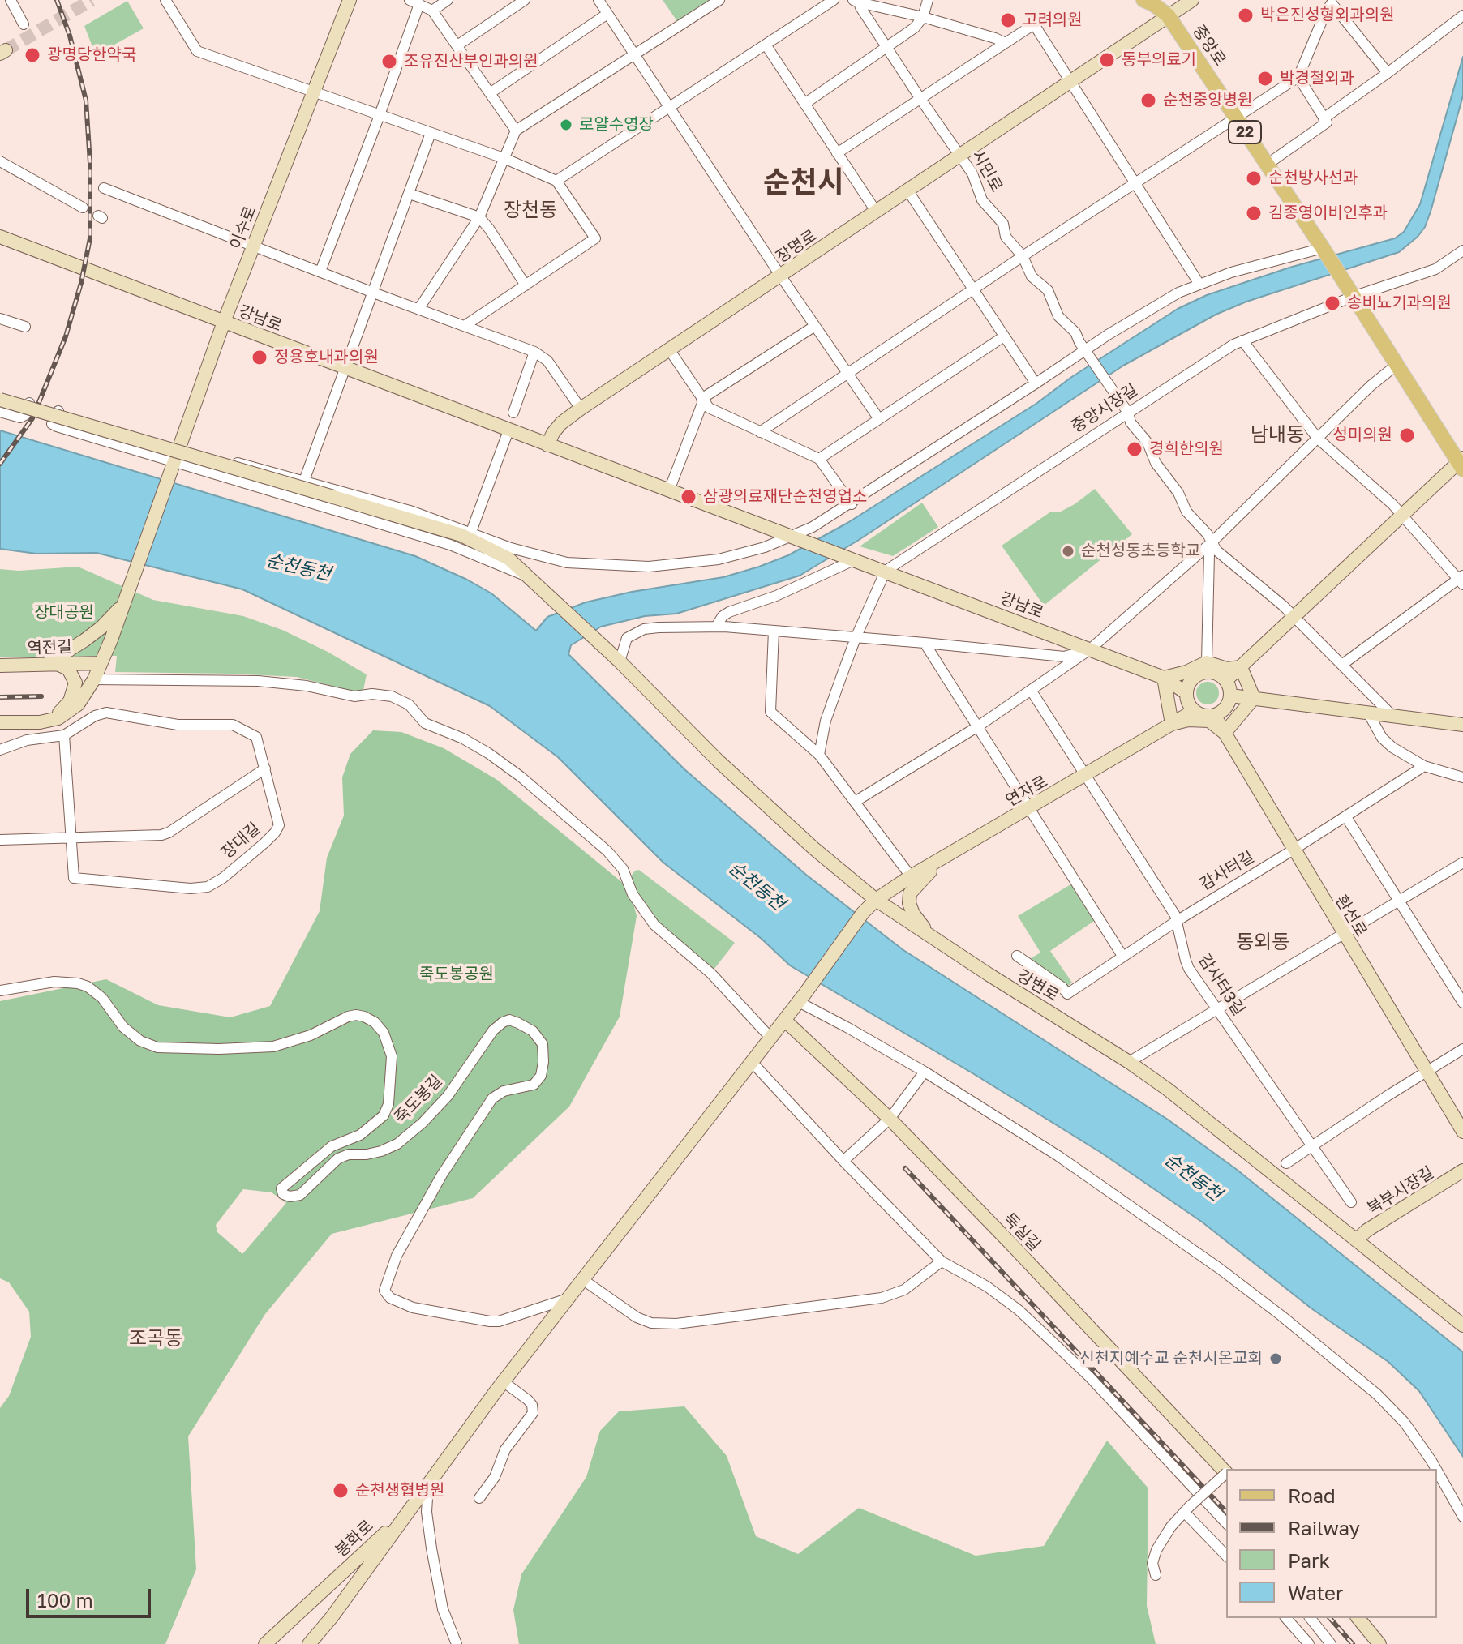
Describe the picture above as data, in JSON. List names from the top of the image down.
{
  "streets": {
    "main road": [
      "중앙로",
      "22",
      "이수로",
      "장명로",
      "강남로",
      "역전길",
      "연자로",
      "환선로",
      "강변로",
      "북부시장길",
      "둑실길",
      "봉화로"
    ],
    "street": [
      "시민로",
      "중앙시장길",
      "장대길",
      "감사터길",
      "감사터3길",
      "죽도봉길"
    ]
  },
  "crossings": [
    ["중앙로", "22"],
    ["중앙로", "장명로"],
    ["22", "중앙시장길"],
    ["시민로", "장명로"],
    ["시민로", "중앙시장길"],
    ["이수로", "강남로"],
    ["장명로", "강남로"],
    ["강남로", "중앙시장길"],
    ["강남로", "연자로"],
    ["강남로", "환선로"],
    ["연자로", "환선로"],
    ["연자로", "감사터3길"],
    ["연자로", "강변로"],
    ["감사터길", "환선로"],
    ["감사터길", "감사터3길"],
    ["강변로", "북부시장길"]
  ],
  "districts": [
    "순천시",
    "장천동",
    "남내동",
    "동외동",
    "조곡동"
  ],
  "water": ["순천동천"],
  "parks": ["장대공원", "죽도봉공원"],
  "places": [
    "박은진성형외과의원",
    "고려의원",
    "광명당한약국",
    "동부의료기",
    "조유진산부인과의원",
    "박경철외과",
    "순천중앙병원",
    "로얄수영장",
    "순천방사선과",
    "김종영이비인후과",
    "송비뇨기과의원",
    "정용호내과의원",
    "성미의원",
    "경희한의원",
    "삼광의료재단순천영업소",
    "순천성동초등학교",
    "신천지예수교 순천시온교회",
    "순천생협병원"
  ],
  "legend": [
    "Road",
    "Railway",
    "Park",
    "Water"
  ],
  "scale_bar": "100 m"
}
